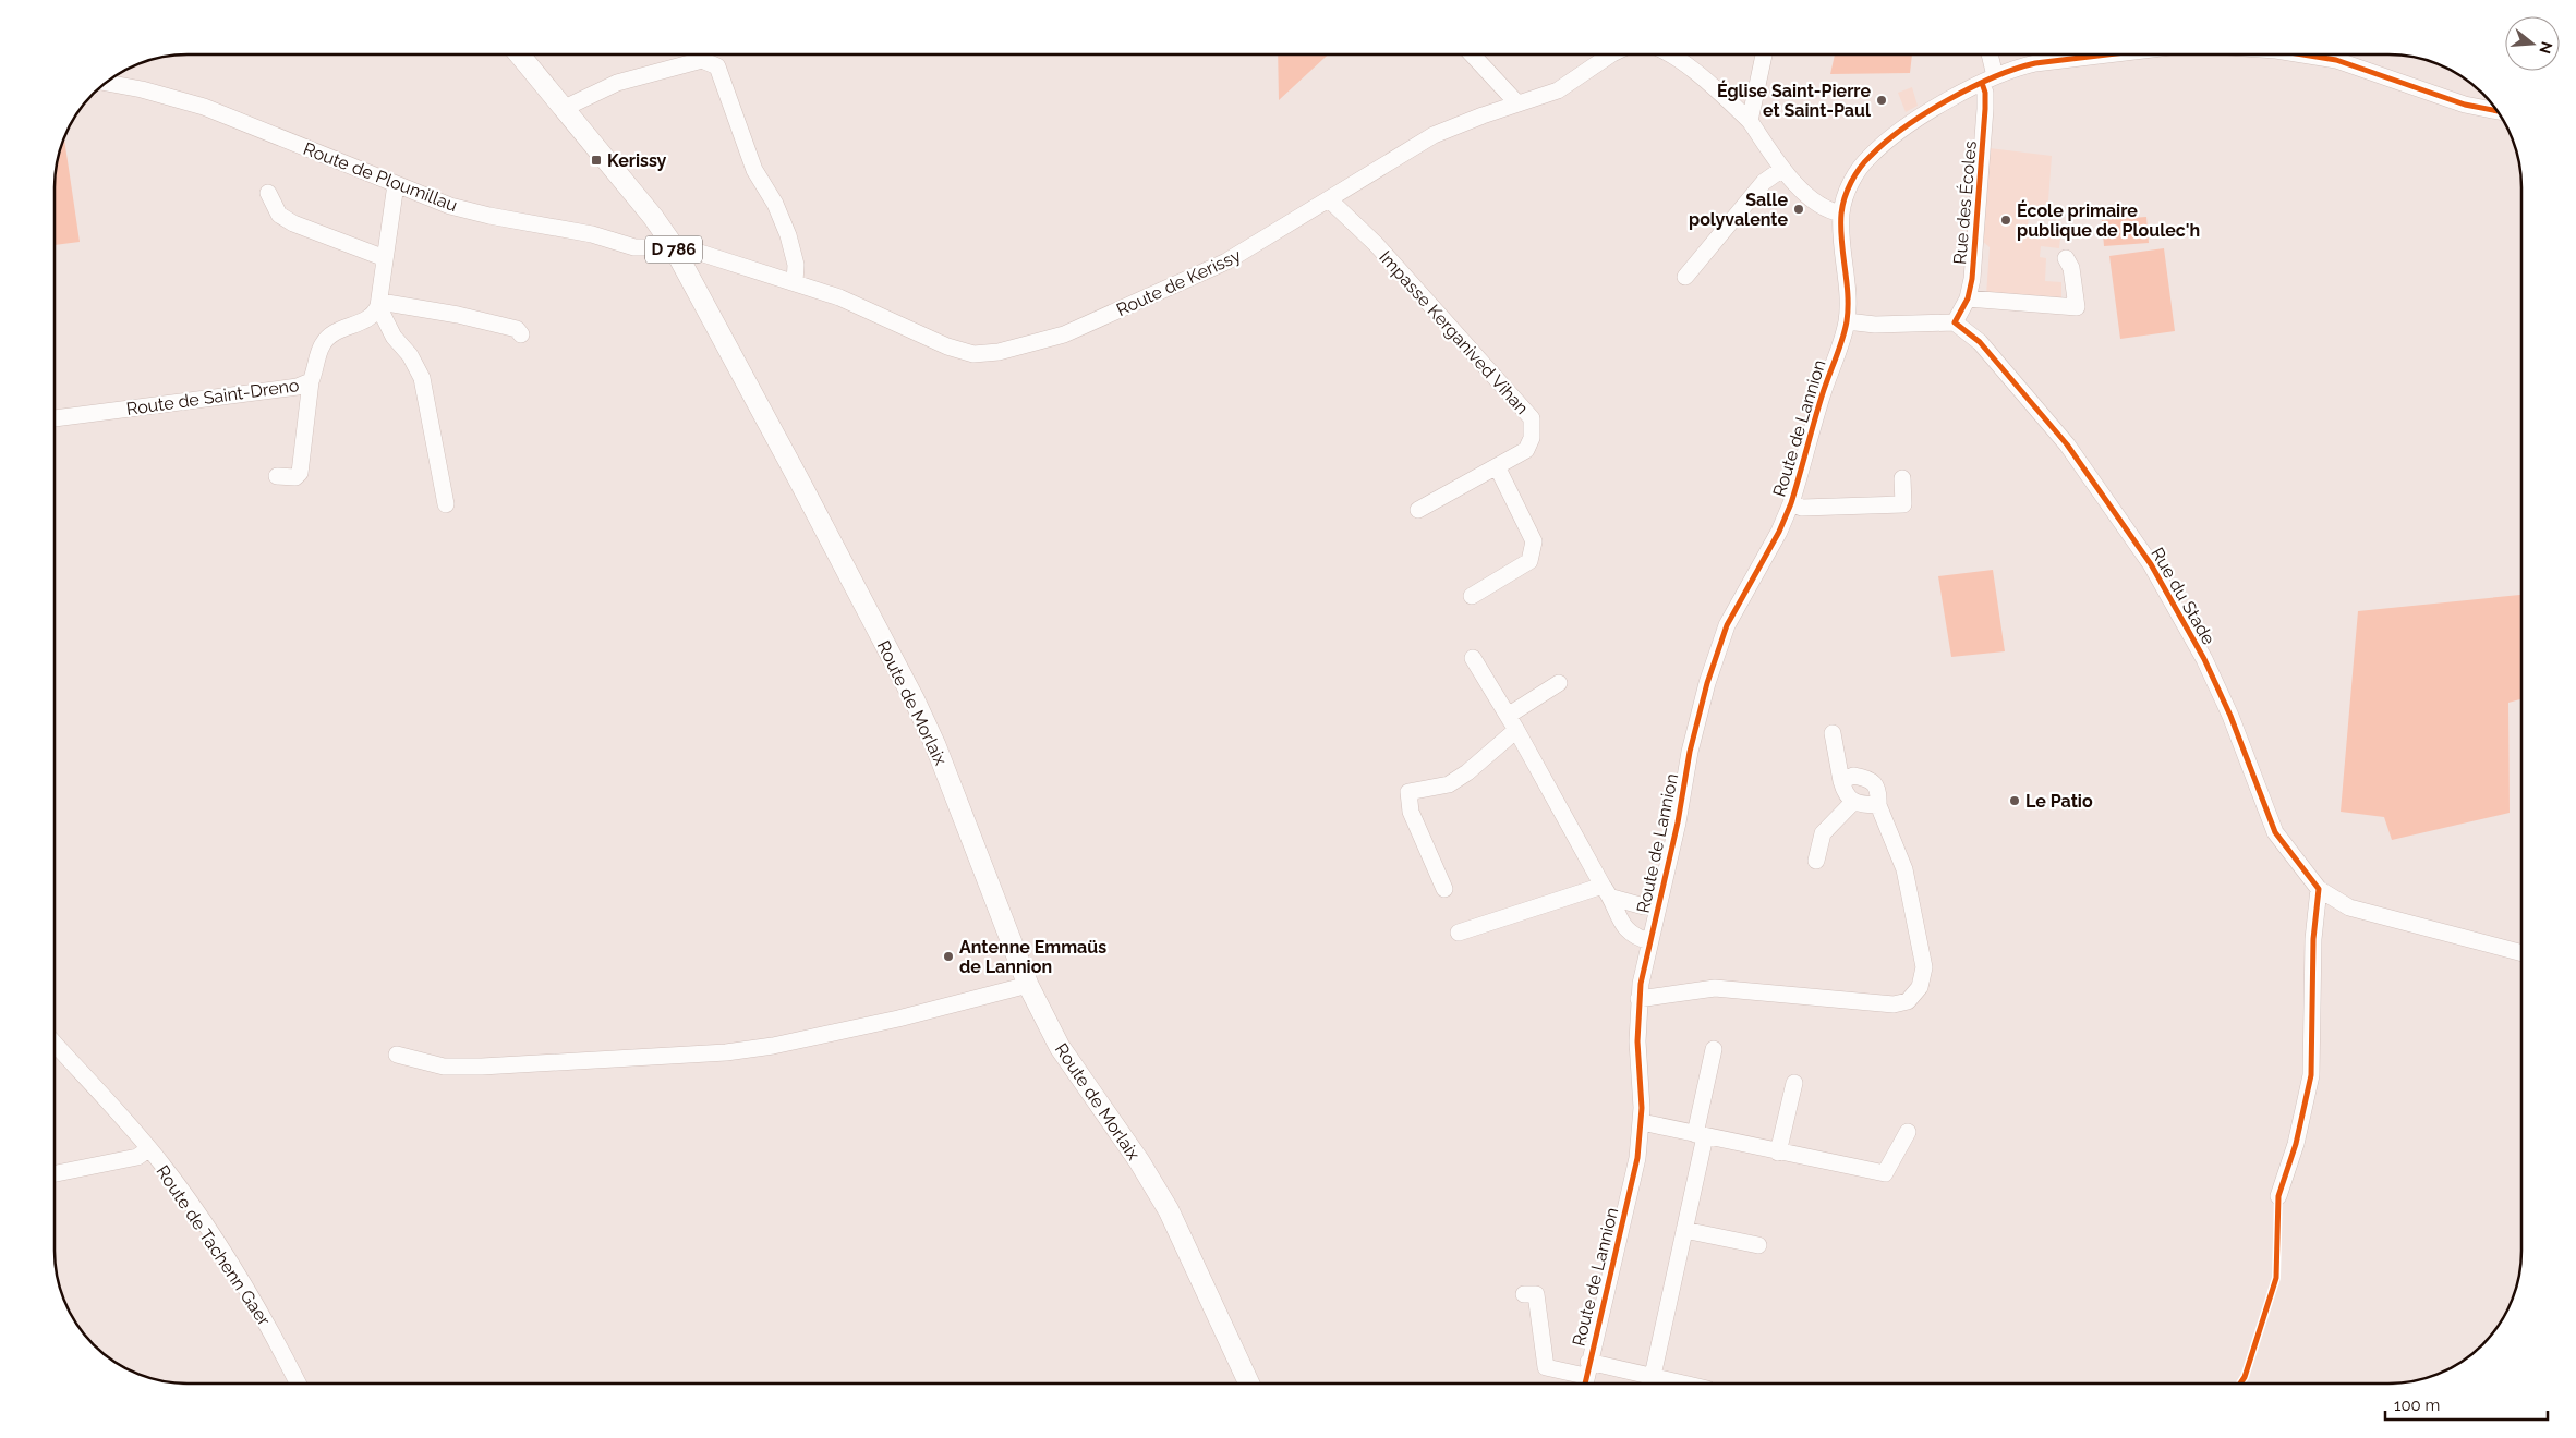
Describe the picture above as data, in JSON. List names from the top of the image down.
{
  "streets": {
    "main road": ["D 786", "Route de Morlaix"],
    "street": [
      "Route de Ploumillau",
      "Rue des Écoles",
      "Route de Kerissy",
      "Impasse Kerganived Vihan",
      "Route de Saint-Dreno",
      "Route de Lannion",
      "Rue du Stade",
      "Route de Tachenn Gaer"
    ]
  },
  "crossings": [
    ["Route de Ploumillau", "Route de Morlaix"],
    ["Rue des Écoles", "Rue du Stade"],
    ["Route de Kerissy", "Impasse Kerganived Vihan"]
  ],
  "places": {
    "other": [
      "Église Saint-Pierre et Saint-Paul",
      "Salle polyvalente",
      "École primaire publique de Ploulec'h",
      "Le Patio",
      "Antenne Emmaüs de Lannion"
    ],
    "transit": ["Kerissy"]
  },
  "scale_bar": "100 m",
  "north": "right"
}
